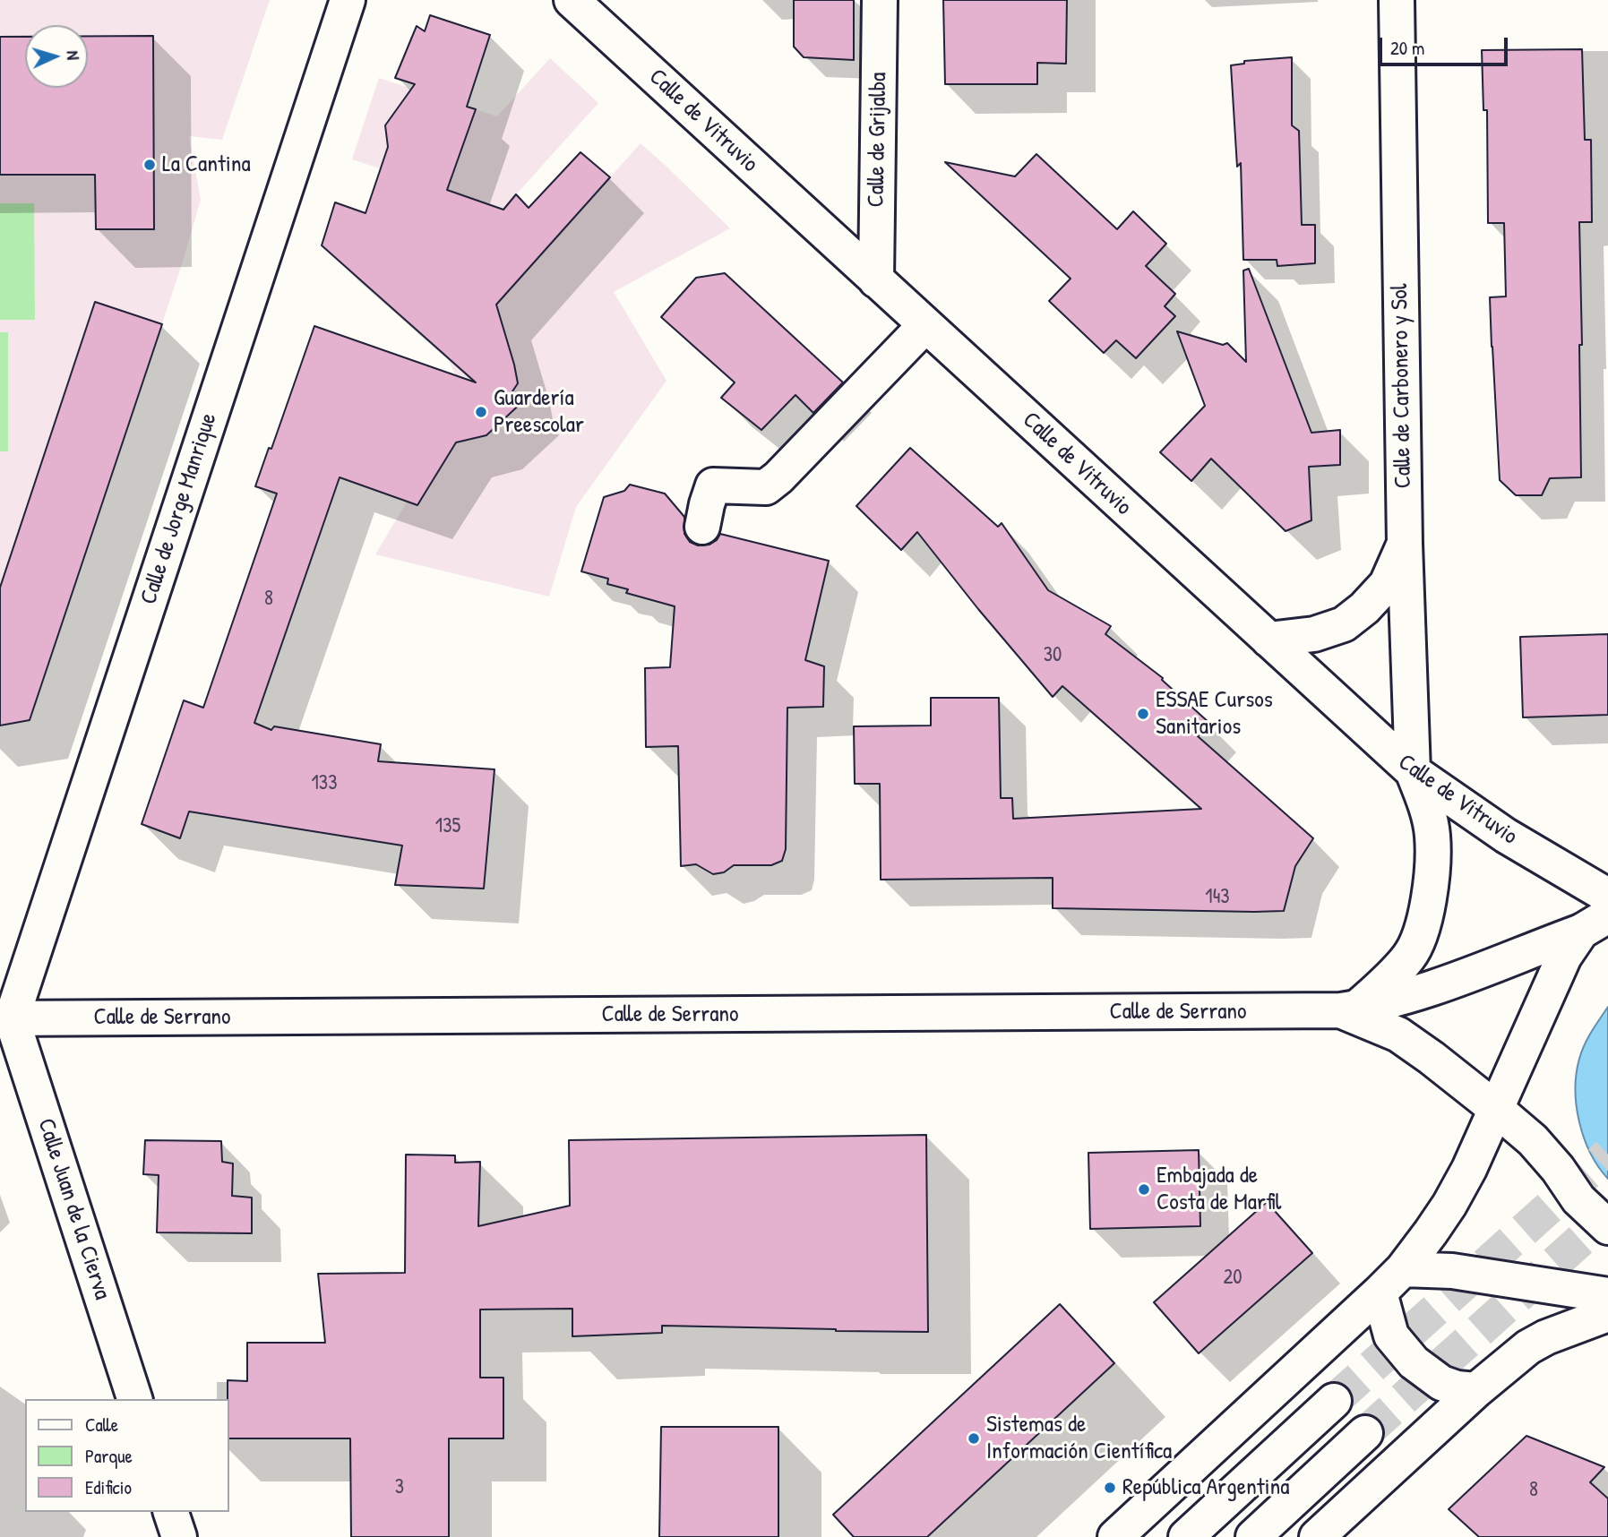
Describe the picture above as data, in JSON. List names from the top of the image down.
{
  "streets": {
    "street": [
      "Calle de Vitruvio",
      "Calle de Grijalba",
      "Calle de Carbonero y Sol",
      "Calle de Jorge Manrique",
      "Calle de Serrano",
      "Calle Juan de la Cierva"
    ]
  },
  "crossings": [
    ["Calle de Vitruvio", "Calle de Grijalba"],
    ["Calle de Vitruvio", "Calle de Carbonero y Sol"],
    ["Calle de Jorge Manrique", "Calle de Serrano"],
    ["Calle de Jorge Manrique", "Calle Juan de la Cierva"],
    ["Calle de Serrano", "Calle Juan de la Cierva"]
  ],
  "places": [
    "La Cantina",
    "Guardería Preescolar",
    "ESSAE Cursos Sanitarios",
    "Embajada de Costa de Marfil",
    "Sistemas de Información Científica",
    "República Argentina"
  ],
  "house_numbers": [
    "8",
    "30",
    "133",
    "135",
    "143",
    "20",
    "3",
    "8"
  ],
  "legend": ["Calle", "Parque", "Edificio"],
  "scale_bar": "20 m",
  "north": "right"
}
